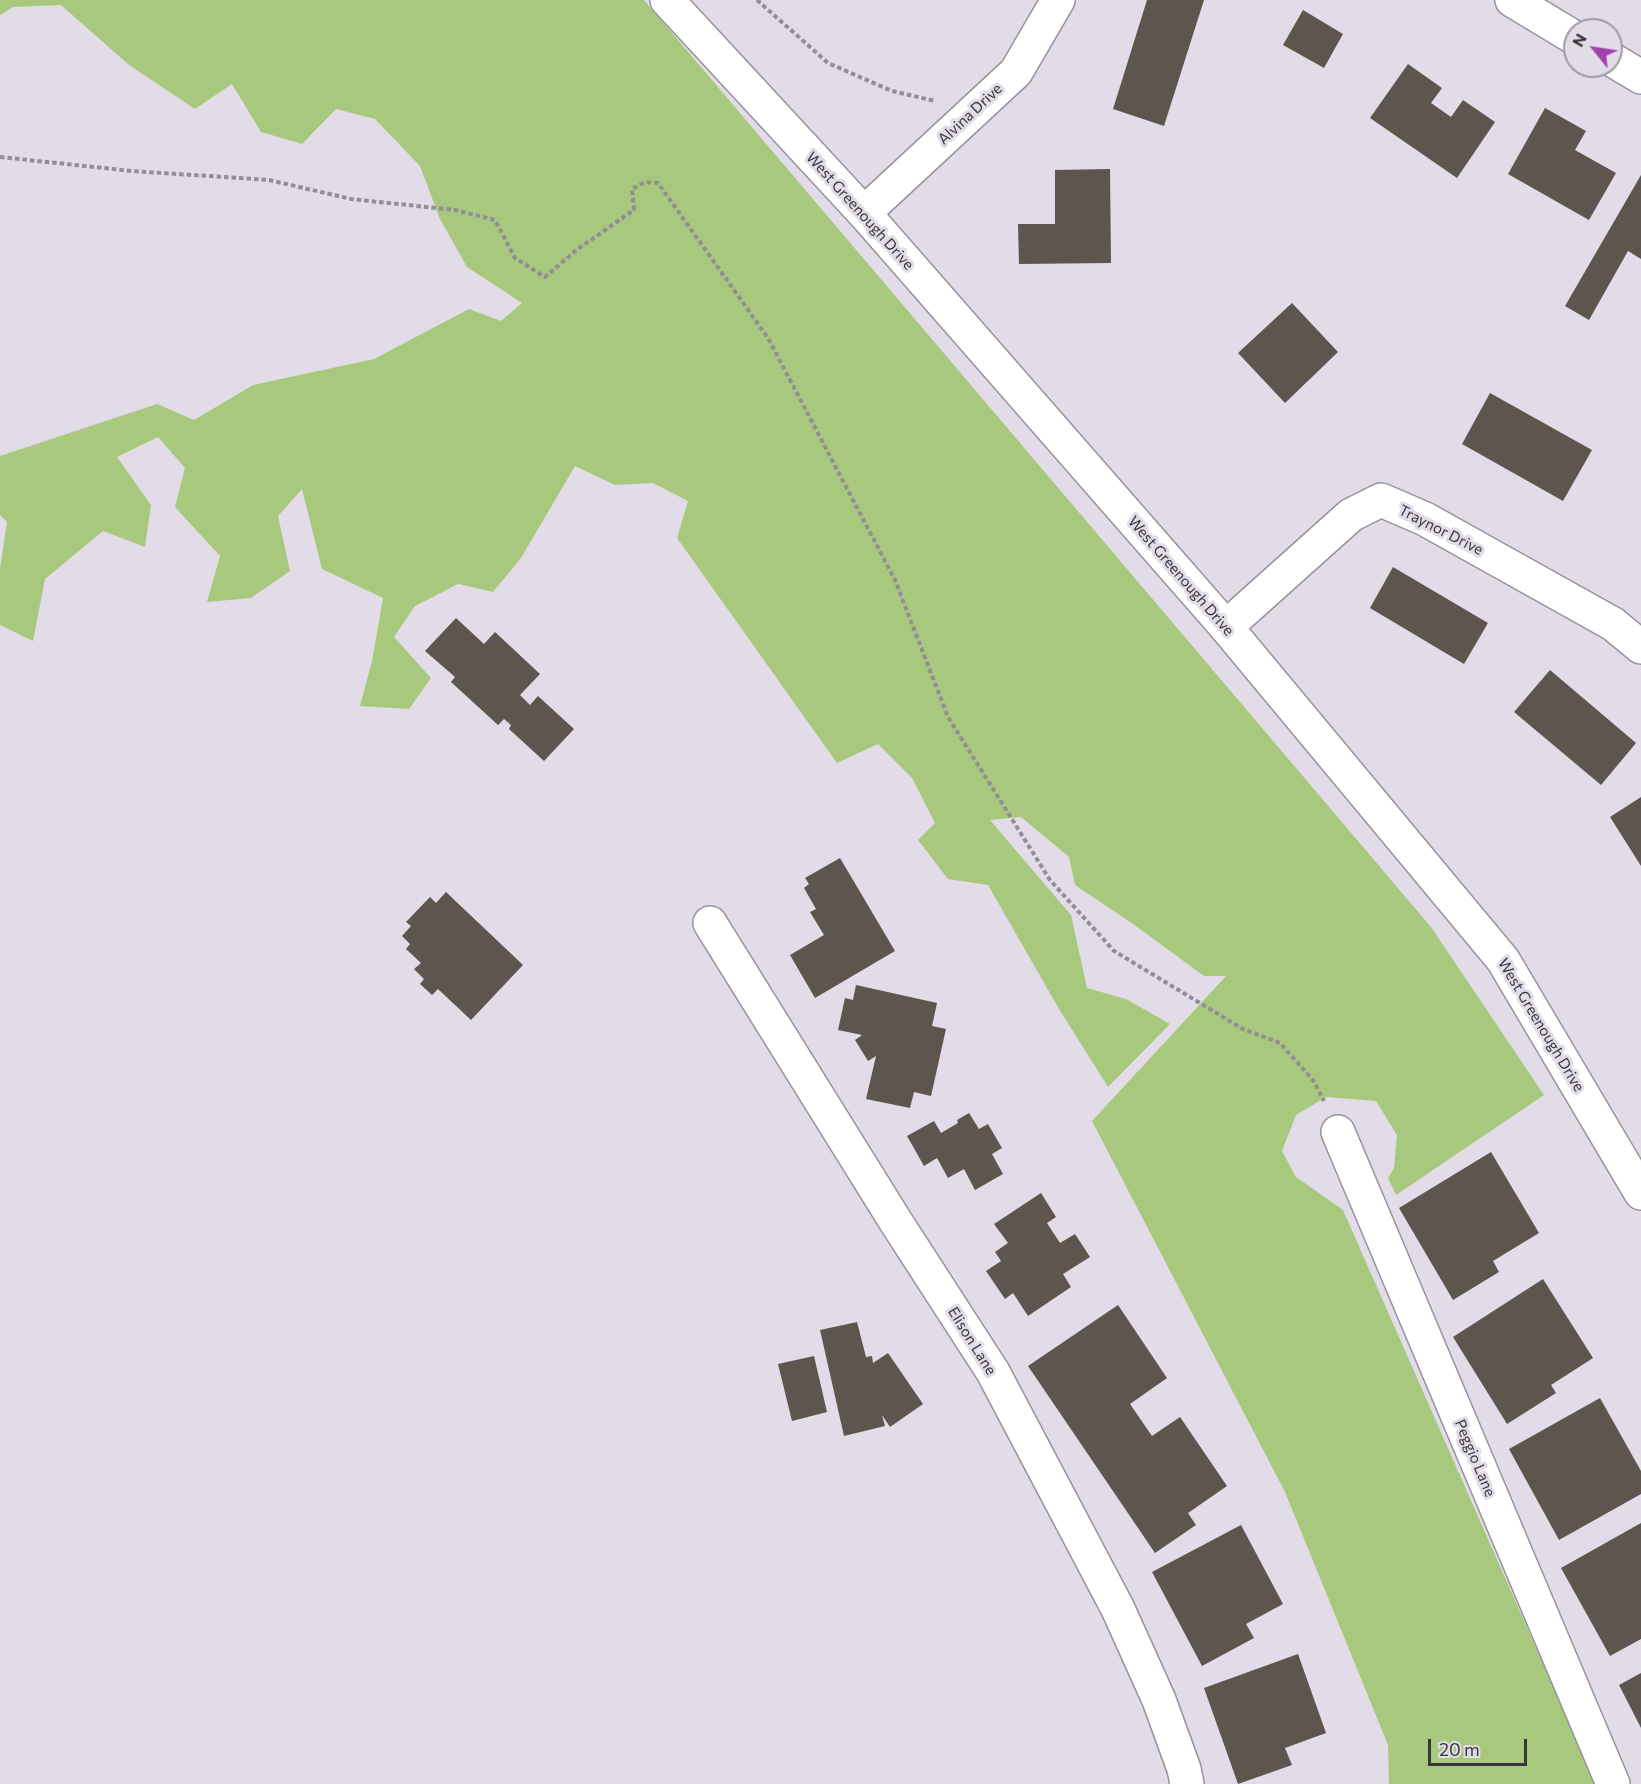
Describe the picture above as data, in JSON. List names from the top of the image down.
{
  "streets": {
    "street": [
      "Alvina Drive",
      "West Greenough Drive",
      "Traynor Drive",
      "Elison Lane",
      "Peggio Lane"
    ]
  },
  "crossings": [
    ["Alvina Drive", "West Greenough Drive"],
    ["West Greenough Drive", "Traynor Drive"]
  ],
  "scale_bar": "20 m",
  "north": "top left"
}
